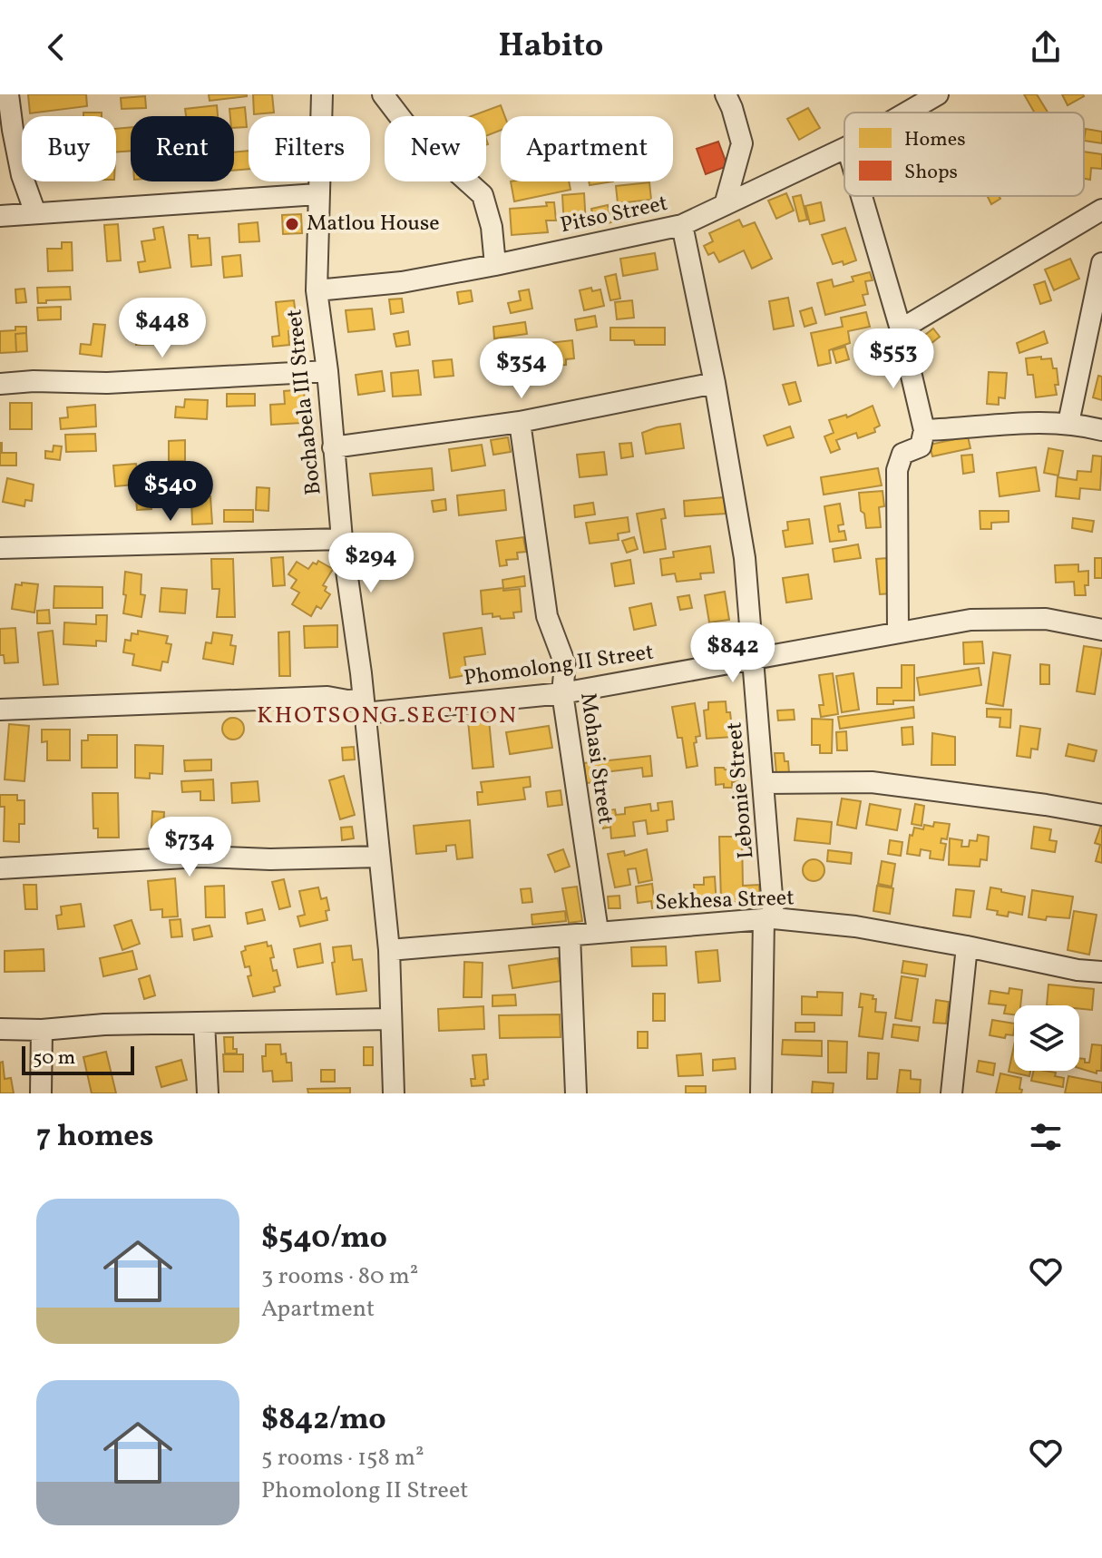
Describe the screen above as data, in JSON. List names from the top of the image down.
{
  "streets": {
    "street": [
      "Pitso Street",
      "Bochabela III Street",
      "Phomolong II Street",
      "Mohasi Street",
      "Lebonie Street",
      "Sekhesa Street"
    ]
  },
  "crossings": [
    ["Pitso Street", "Bochabela III Street"],
    ["Pitso Street", "Lebonie Street"],
    ["Bochabela III Street", "Phomolong II Street"],
    ["Bochabela III Street", "Sekhesa Street"],
    ["Phomolong II Street", "Mohasi Street"],
    ["Phomolong II Street", "Lebonie Street"],
    ["Mohasi Street", "Sekhesa Street"],
    ["Lebonie Street", "Sekhesa Street"]
  ],
  "districts": ["KHOTSONG SECTION"],
  "places": ["Matlou House"],
  "legend": ["Homes", "Shops"],
  "scale_bar": "50 m",
  "page": {
    "header": "Habito",
    "chip": [
      "Buy",
      "Rent",
      "Filters",
      "New",
      "Apartment"
    ],
    "price": [
      "$448",
      "$553",
      "$354",
      "$540",
      "$294",
      "$842",
      "$734"
    ],
    "scale": "50 m",
    "heading": "7 homes",
    "list": [
      {
        "name": "$540/mo",
        "note": "3 rooms · 80 m² · Apartment"
      },
      {
        "name": "$842/mo",
        "note": "5 rooms · 158 m² · Phomolong II Street"
      }
    ]
  }
}
